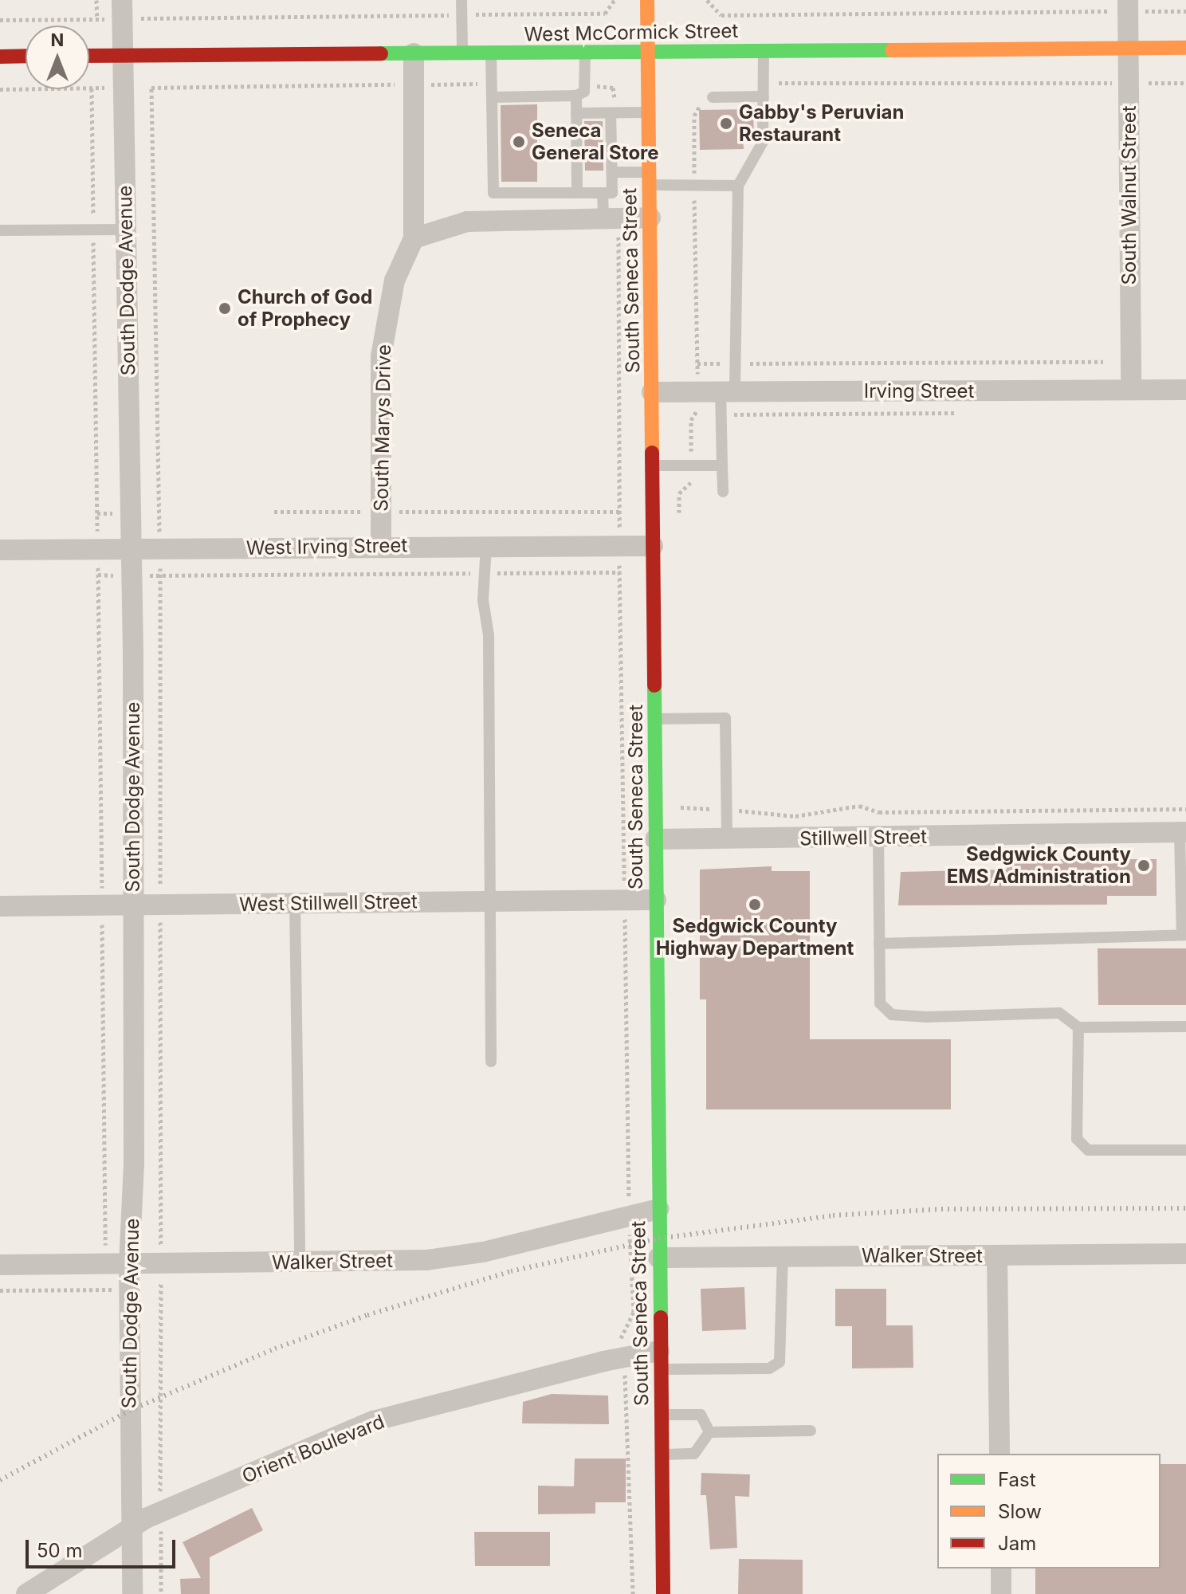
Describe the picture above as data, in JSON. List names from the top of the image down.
{
  "streets": {
    "street": [
      "West McCormick Street",
      "South Walnut Street",
      "South Dodge Avenue",
      "South Seneca Street",
      "Irving Street",
      "South Marys Drive",
      "West Irving Street",
      "Stillwell Street",
      "West Stillwell Street",
      "Walker Street",
      "Orient Boulevard"
    ]
  },
  "crossings": [
    ["West McCormick Street", "South Walnut Street"],
    ["West McCormick Street", "South Dodge Avenue"],
    ["West McCormick Street", "South Seneca Street"],
    ["West McCormick Street", "South Marys Drive"],
    ["South Walnut Street", "Irving Street"],
    ["South Dodge Avenue", "West Irving Street"],
    ["South Dodge Avenue", "West Stillwell Street"],
    ["South Dodge Avenue", "Walker Street"],
    ["South Dodge Avenue", "Orient Boulevard"],
    ["South Seneca Street", "Irving Street"],
    ["South Seneca Street", "West Irving Street"],
    ["South Seneca Street", "Stillwell Street"],
    ["South Seneca Street", "West Stillwell Street"],
    ["South Seneca Street", "Walker Street"],
    ["South Seneca Street", "Orient Boulevard"],
    ["South Marys Drive", "West Irving Street"]
  ],
  "places": [
    "Gabby's Peruvian Restaurant",
    "Seneca General Store",
    "Church of God of Prophecy",
    "Sedgwick County EMS Administration",
    "Sedgwick County Highway Department"
  ],
  "legend": ["Fast", "Slow", "Jam"],
  "scale_bar": "50 m",
  "north": "top"
}
